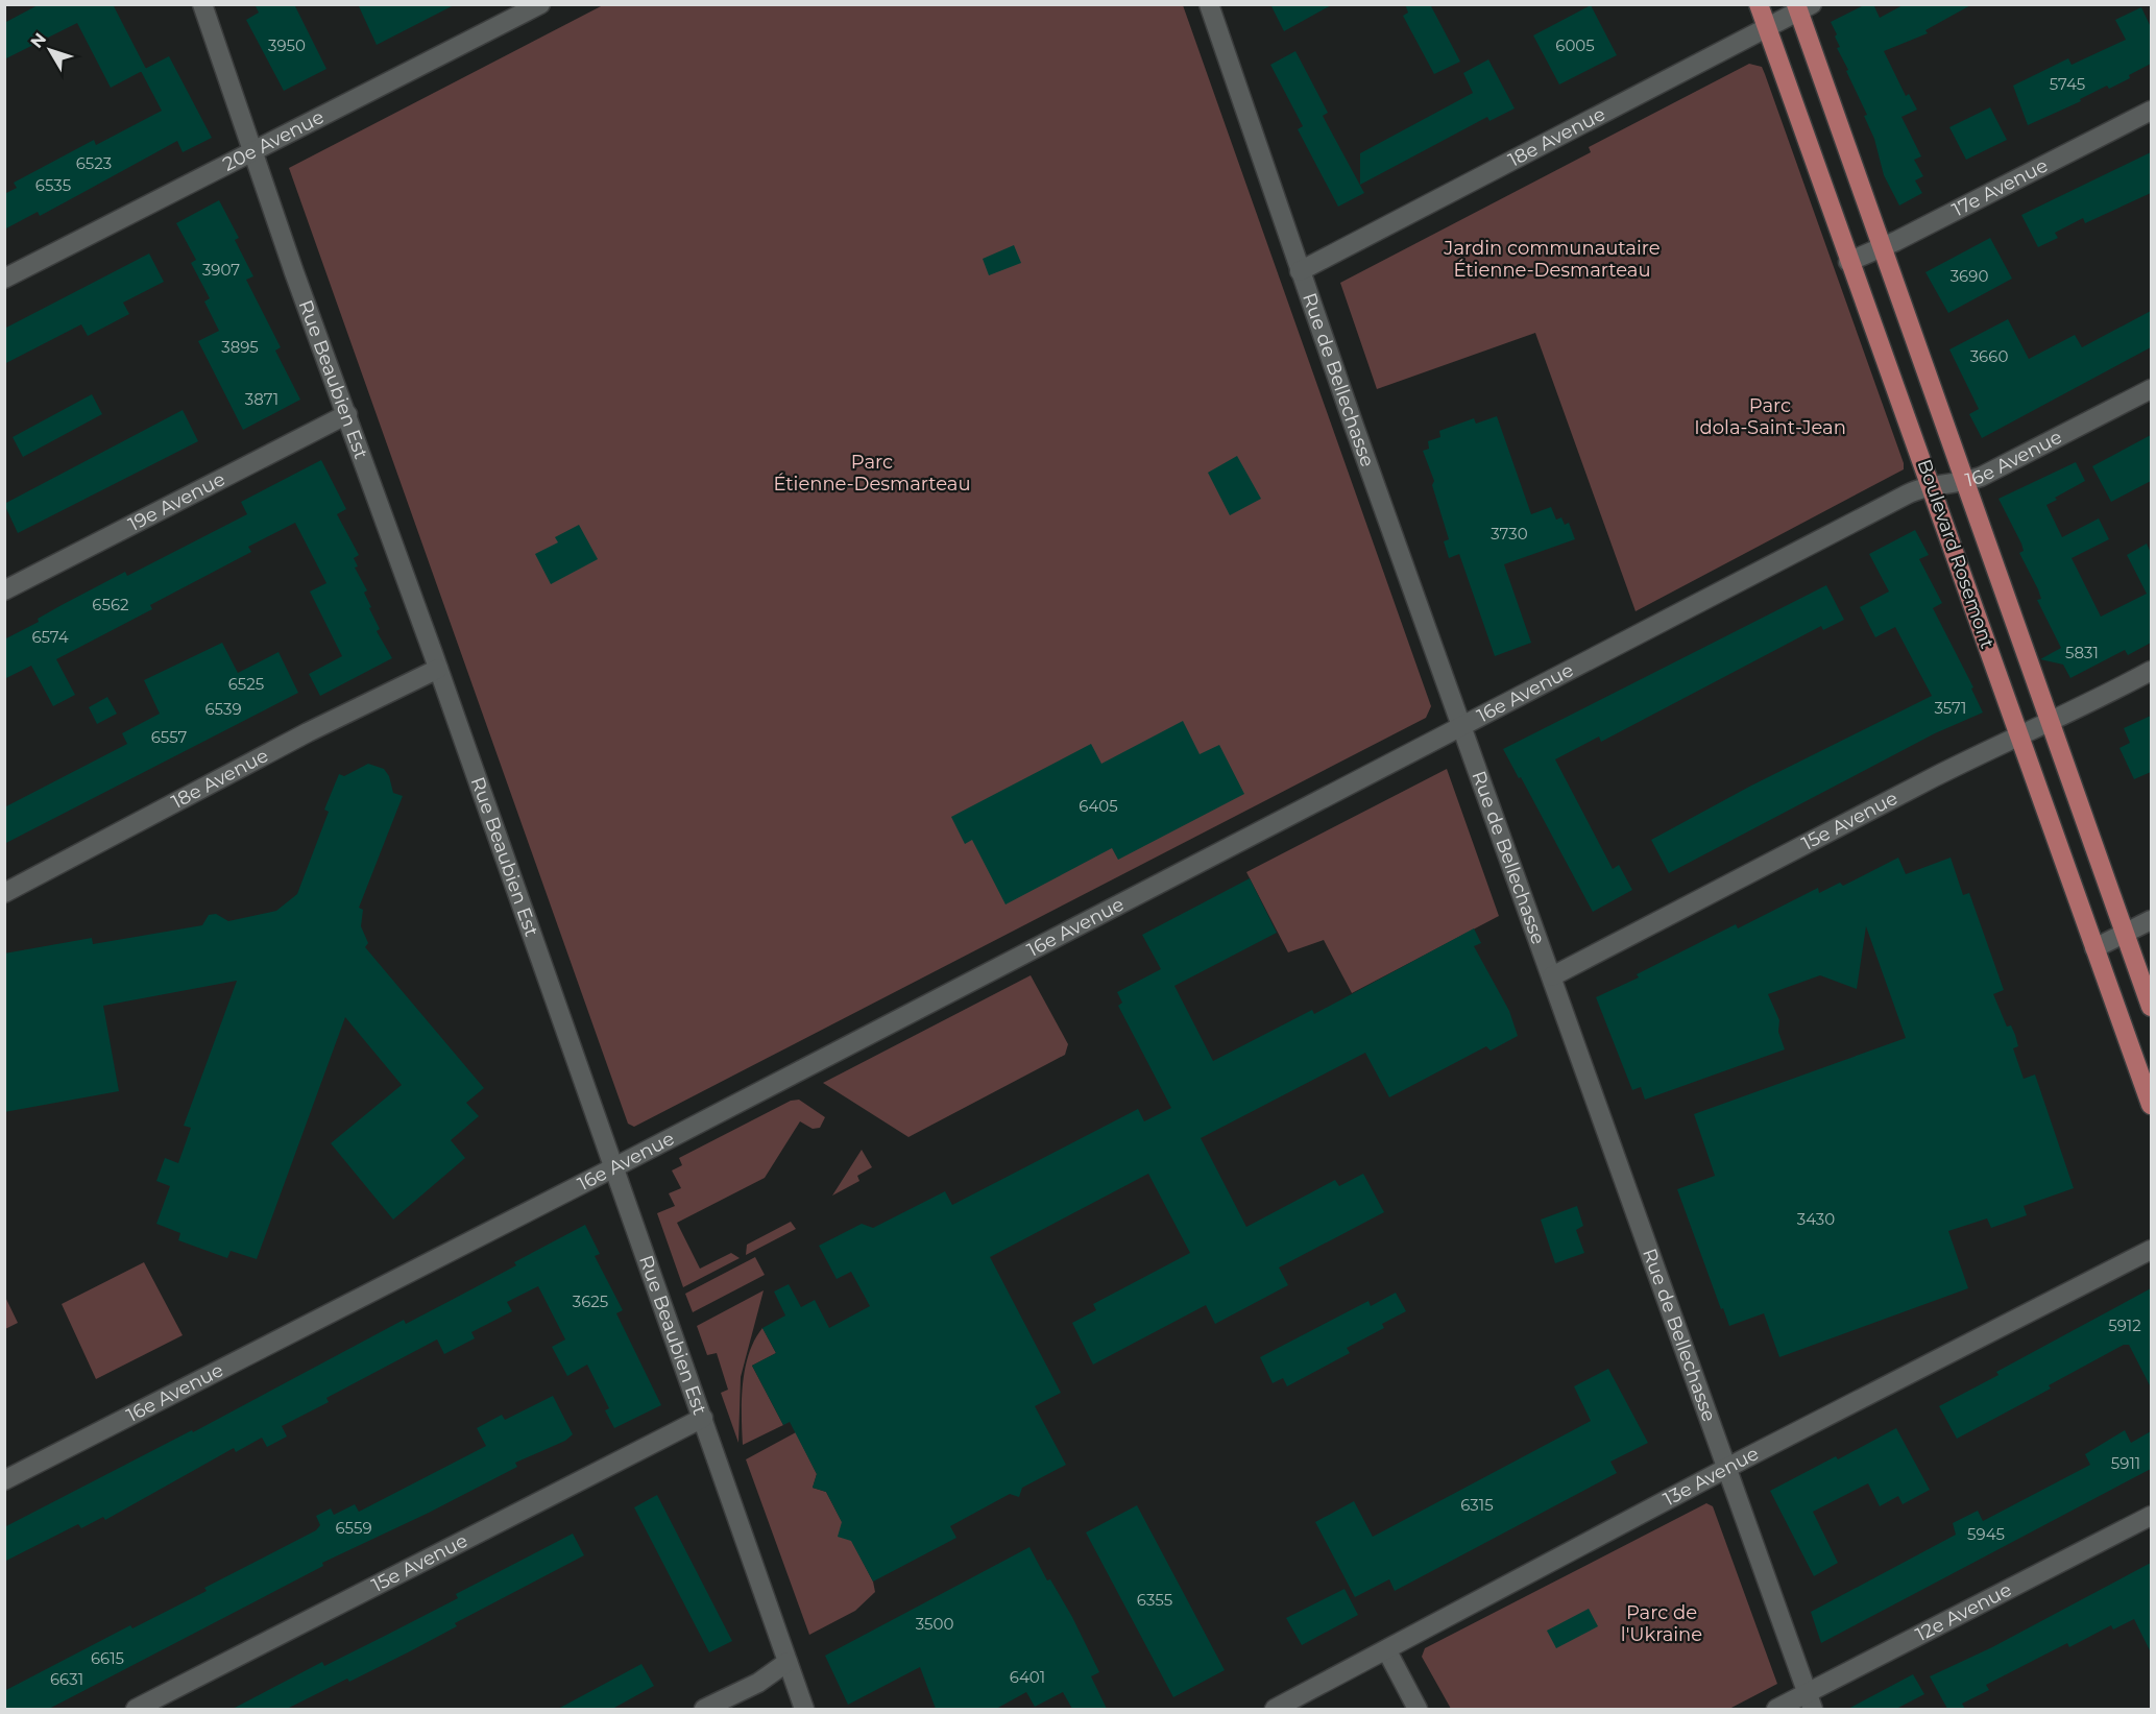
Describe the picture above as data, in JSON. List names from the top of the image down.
{
  "streets": {
    "main road": ["Boulevard Rosemont"],
    "street": [
      "18e Avenue",
      "20e Avenue",
      "17e Avenue",
      "Rue Beaubien Est",
      "Rue de Bellechasse",
      "16e Avenue",
      "19e Avenue",
      "15e Avenue",
      "13e Avenue",
      "12e Avenue"
    ]
  },
  "crossings": [
    ["18e Avenue", "Rue Beaubien Est"],
    ["18e Avenue", "Rue de Bellechasse"],
    ["18e Avenue", "Boulevard Rosemont"],
    ["20e Avenue", "Rue Beaubien Est"],
    ["17e Avenue", "Boulevard Rosemont"],
    ["Rue Beaubien Est", "16e Avenue"],
    ["Rue Beaubien Est", "19e Avenue"],
    ["Rue Beaubien Est", "15e Avenue"],
    ["Rue de Bellechasse", "16e Avenue"],
    ["Rue de Bellechasse", "15e Avenue"],
    ["Rue de Bellechasse", "13e Avenue"],
    ["Rue de Bellechasse", "12e Avenue"],
    ["16e Avenue", "Boulevard Rosemont"],
    ["Boulevard Rosemont", "15e Avenue"]
  ],
  "parks": [
    "Jardin communautaire Étienne-Desmarteau",
    "Parc Idola-Saint-Jean",
    "Parc Étienne-Desmarteau",
    "Parc de l'Ukraine"
  ],
  "house_numbers": [
    "3950",
    "6005",
    "5745",
    "6523",
    "6535",
    "3907",
    "3690",
    "3895",
    "3660",
    "3871",
    "3730",
    "6562",
    "6574",
    "5831",
    "6525",
    "3571",
    "6539",
    "6557",
    "6405",
    "3430",
    "3625",
    "5912",
    "5911",
    "6315",
    "6559",
    "5945",
    "6355",
    "3500",
    "6615",
    "6401",
    "6631"
  ],
  "north": "top left"
}
